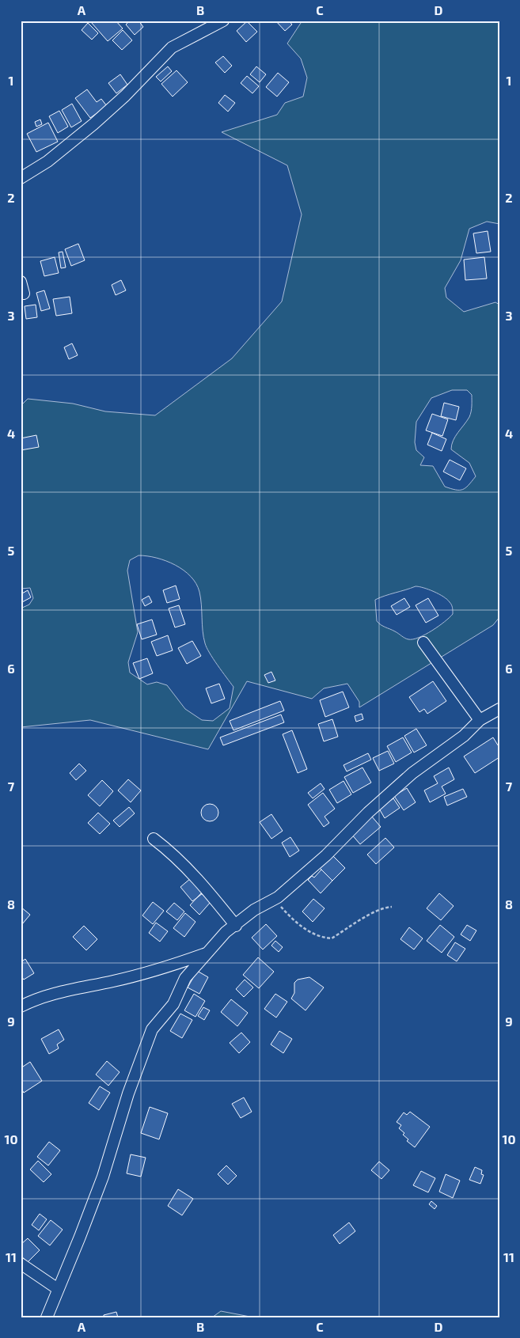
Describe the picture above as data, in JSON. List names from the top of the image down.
{
  "grid": {
    "columns": [
      "A",
      "B",
      "C",
      "D"
    ],
    "rows": [
      "1",
      "2",
      "3",
      "4",
      "5",
      "6",
      "7",
      "8",
      "9",
      "10",
      "11"
    ]
  }
}
